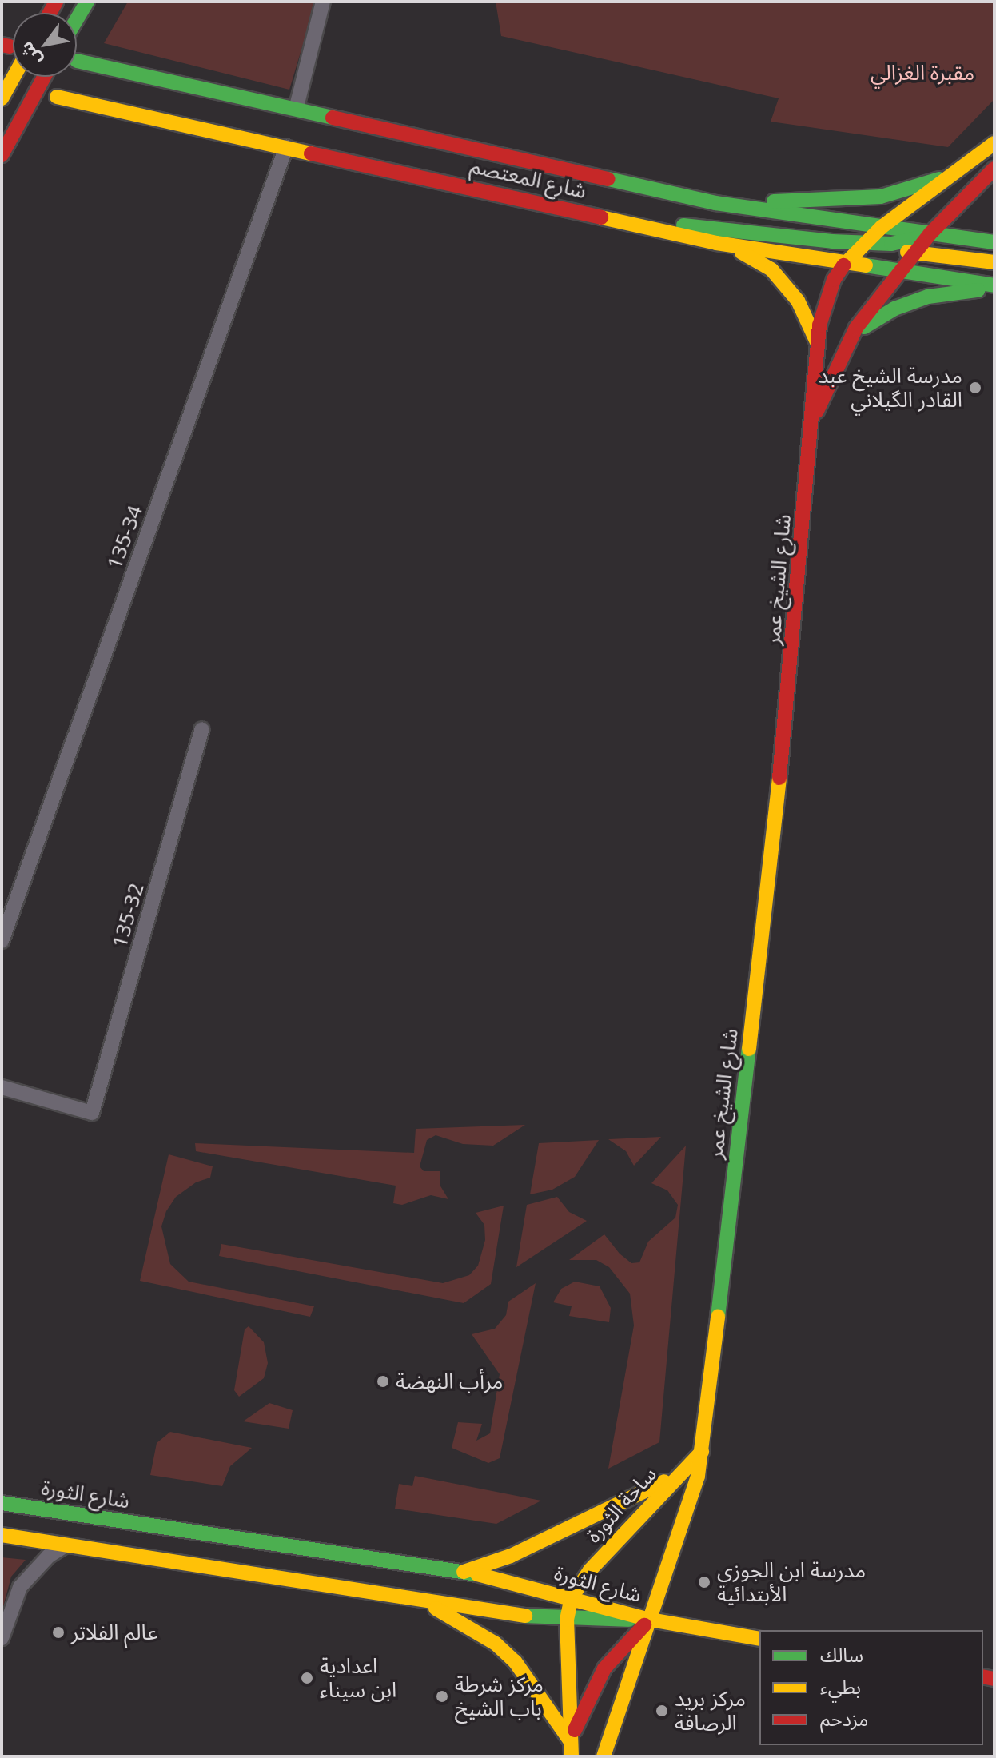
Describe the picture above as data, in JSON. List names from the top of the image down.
{
  "streets": {
    "main road": [
      "شارع المعتصم",
      "شارع الشيخ عمر",
      "شارع الثورة",
      "ساحة الثورة"
    ],
    "street": ["135-34", "135-32"]
  },
  "crossings": [
    ["شارع المعتصم", "135-34"],
    ["شارع المعتصم", "شارع الشيخ عمر"],
    ["شارع الشيخ عمر", "شارع الثورة"],
    ["شارع الشيخ عمر", "ساحة الثورة"],
    ["شارع الثورة", "ساحة الثورة"]
  ],
  "parks": ["مقبرة الغزالي"],
  "places": [
    "مدرسة الشيخ عبد القادر الگيلاني",
    "مرأب النهضة",
    "مدرسة ابن الجوزي الأبتدائية",
    "عالم الفلاتر",
    "اعدادية ابن سيناء",
    "مركز شرطة باب الشيخ",
    "مركز بريد الرصافة"
  ],
  "legend": ["سالك", "بطيء", "مزدحم"],
  "north": "bottom left"
}
